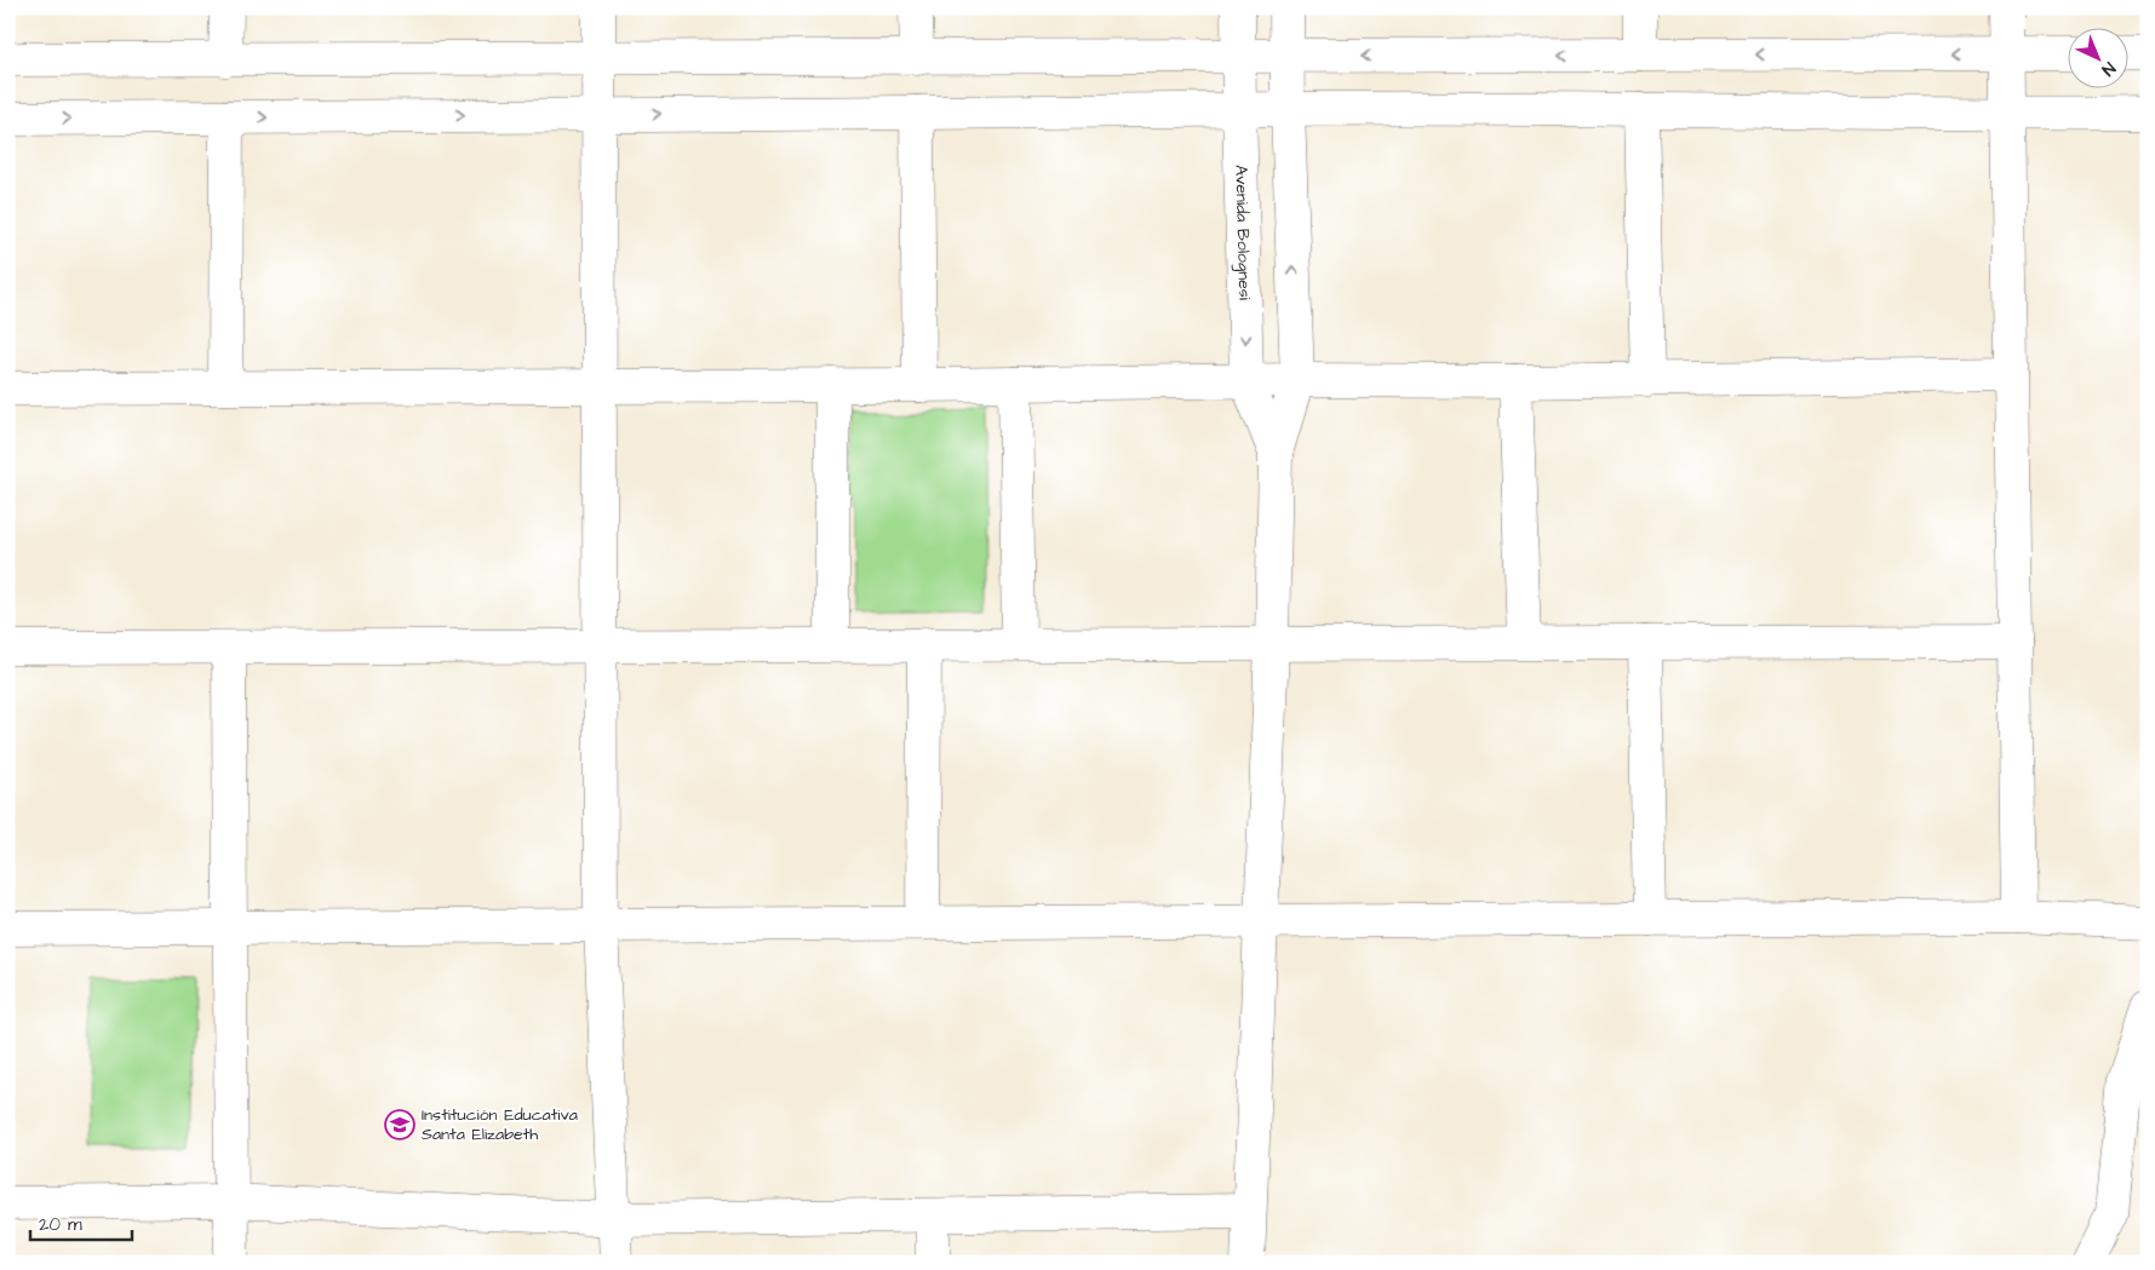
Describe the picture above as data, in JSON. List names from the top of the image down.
{
  "streets": {
    "street": ["Avenida Bolognesi"]
  },
  "places": {
    "school or university": ["Institución Educativa Santa Elizabeth"]
  },
  "scale_bar": "20 m",
  "north": "bottom right"
}
